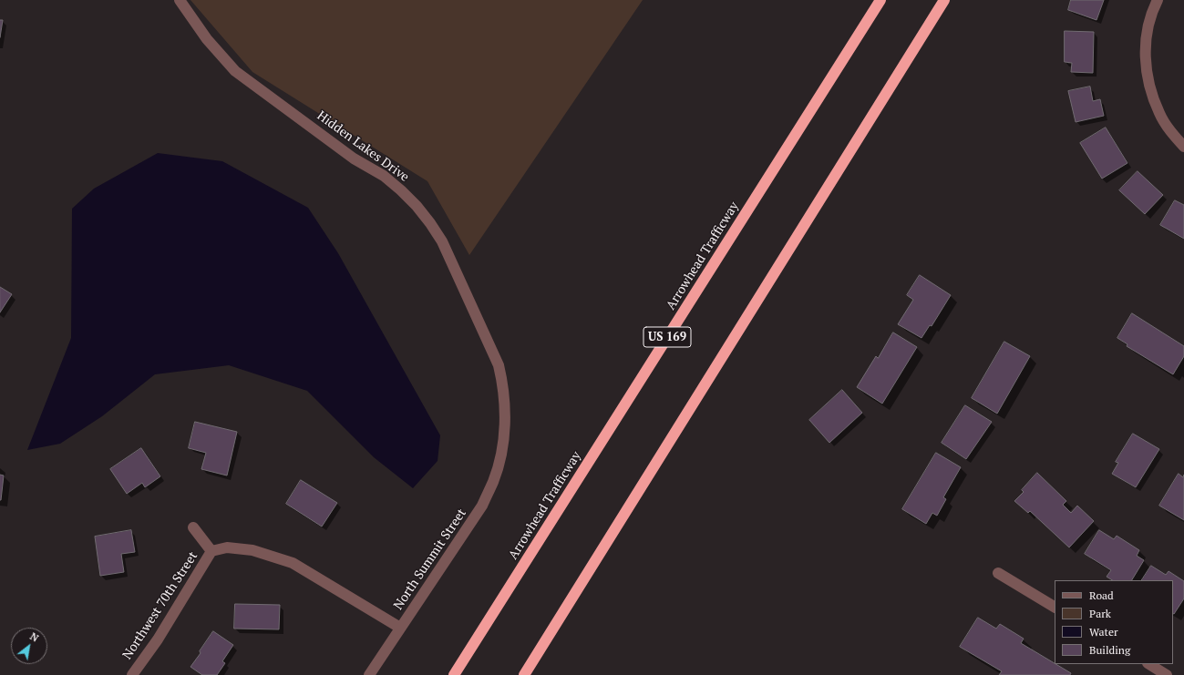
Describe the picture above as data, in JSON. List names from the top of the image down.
{
  "streets": {
    "highway": ["Arrowhead Trafficway", "US 169"],
    "street": ["Hidden Lakes Drive", "North Summit Street", "Northwest 70th Street"]
  },
  "crossings": [
    ["Hidden Lakes Drive", "North Summit Street"],
    ["North Summit Street", "Northwest 70th Street"]
  ],
  "legend": [
    "Road",
    "Park",
    "Water",
    "Building"
  ],
  "north": "top right"
}
